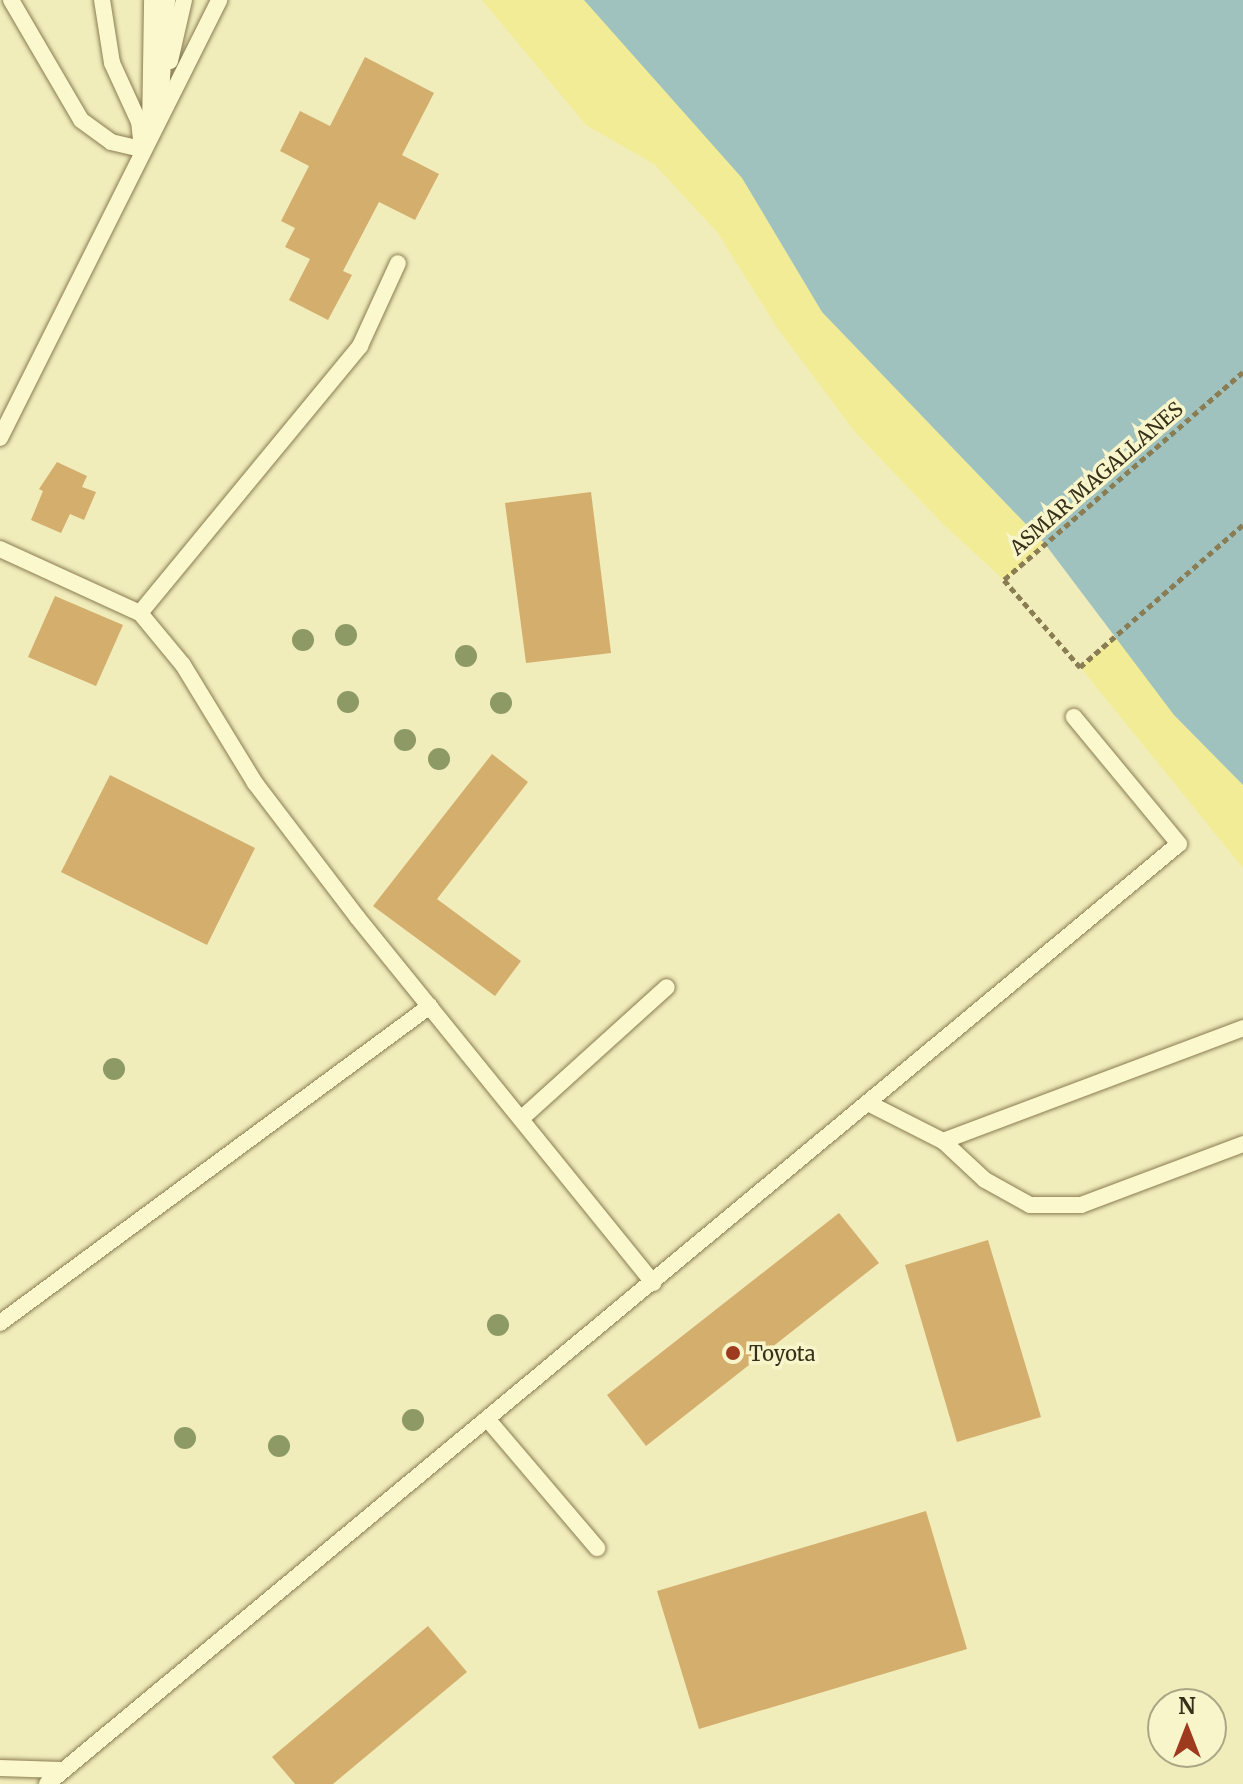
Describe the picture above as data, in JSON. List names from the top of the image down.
{
  "streets": {
    "path": ["ASMAR MAGALLANES"]
  },
  "places": ["Toyota"],
  "north": "top"
}
